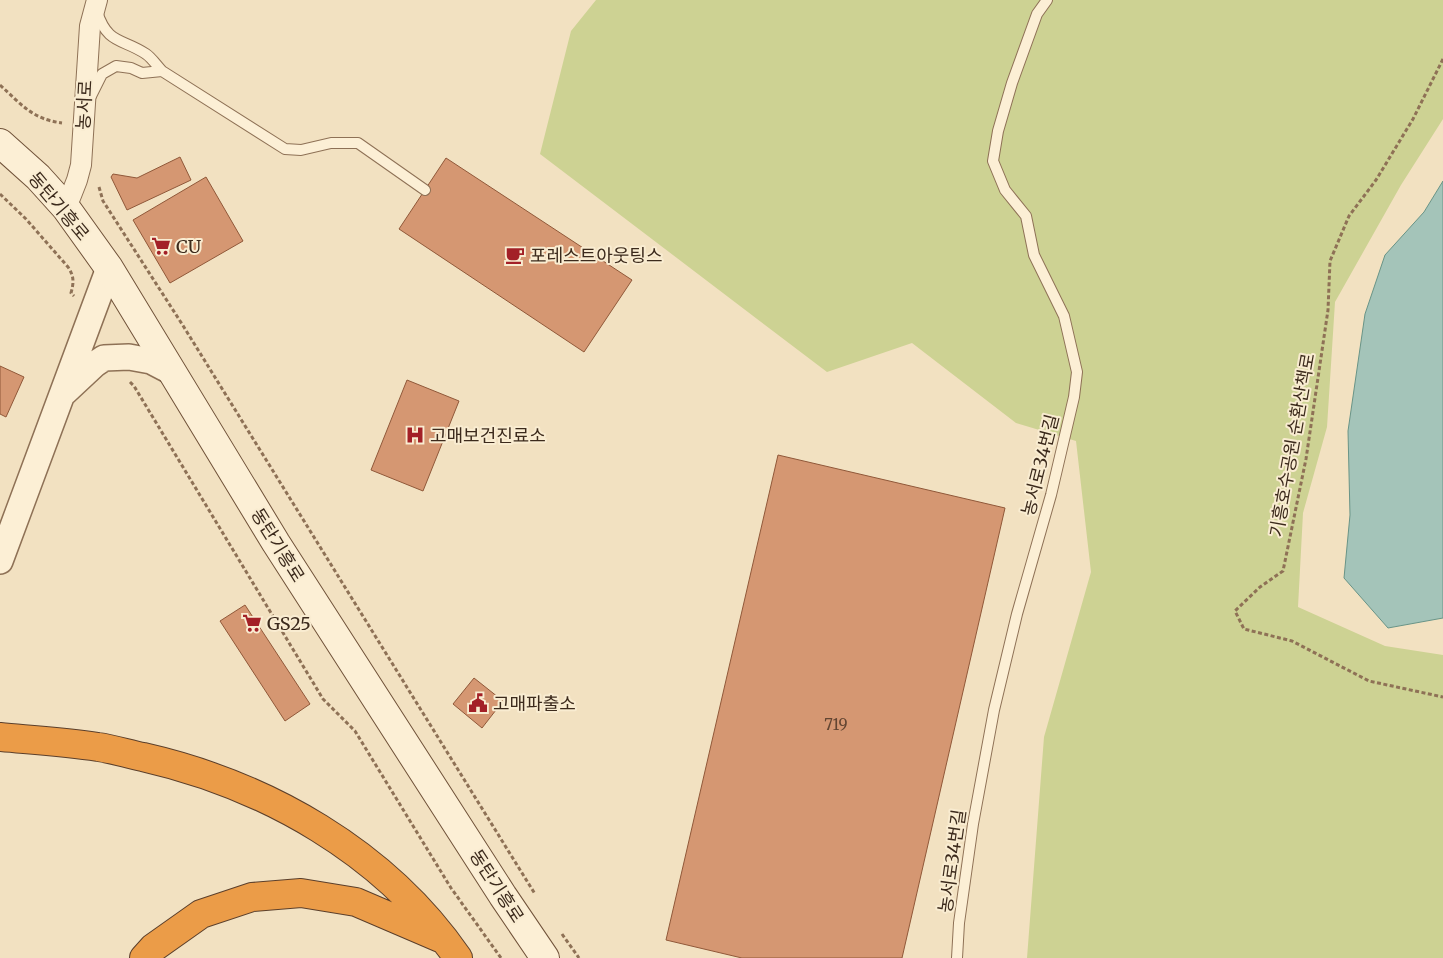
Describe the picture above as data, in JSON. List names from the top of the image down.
{
  "streets": {
    "main road": ["동탄기흥로"],
    "street": ["농서로"],
    "lane": ["농서로34번길"],
    "path": ["기흥호수공원 순환산책로"]
  },
  "crossings": [
    ["농서로", "동탄기흥로"]
  ],
  "places": {
    "supermarket": ["CU", "GS25"],
    "cafe": ["포레스트아웃팅스"],
    "hospital": ["고매보건진료소"],
    "public building": ["고매파출소"]
  },
  "house_numbers": ["719"]
}
